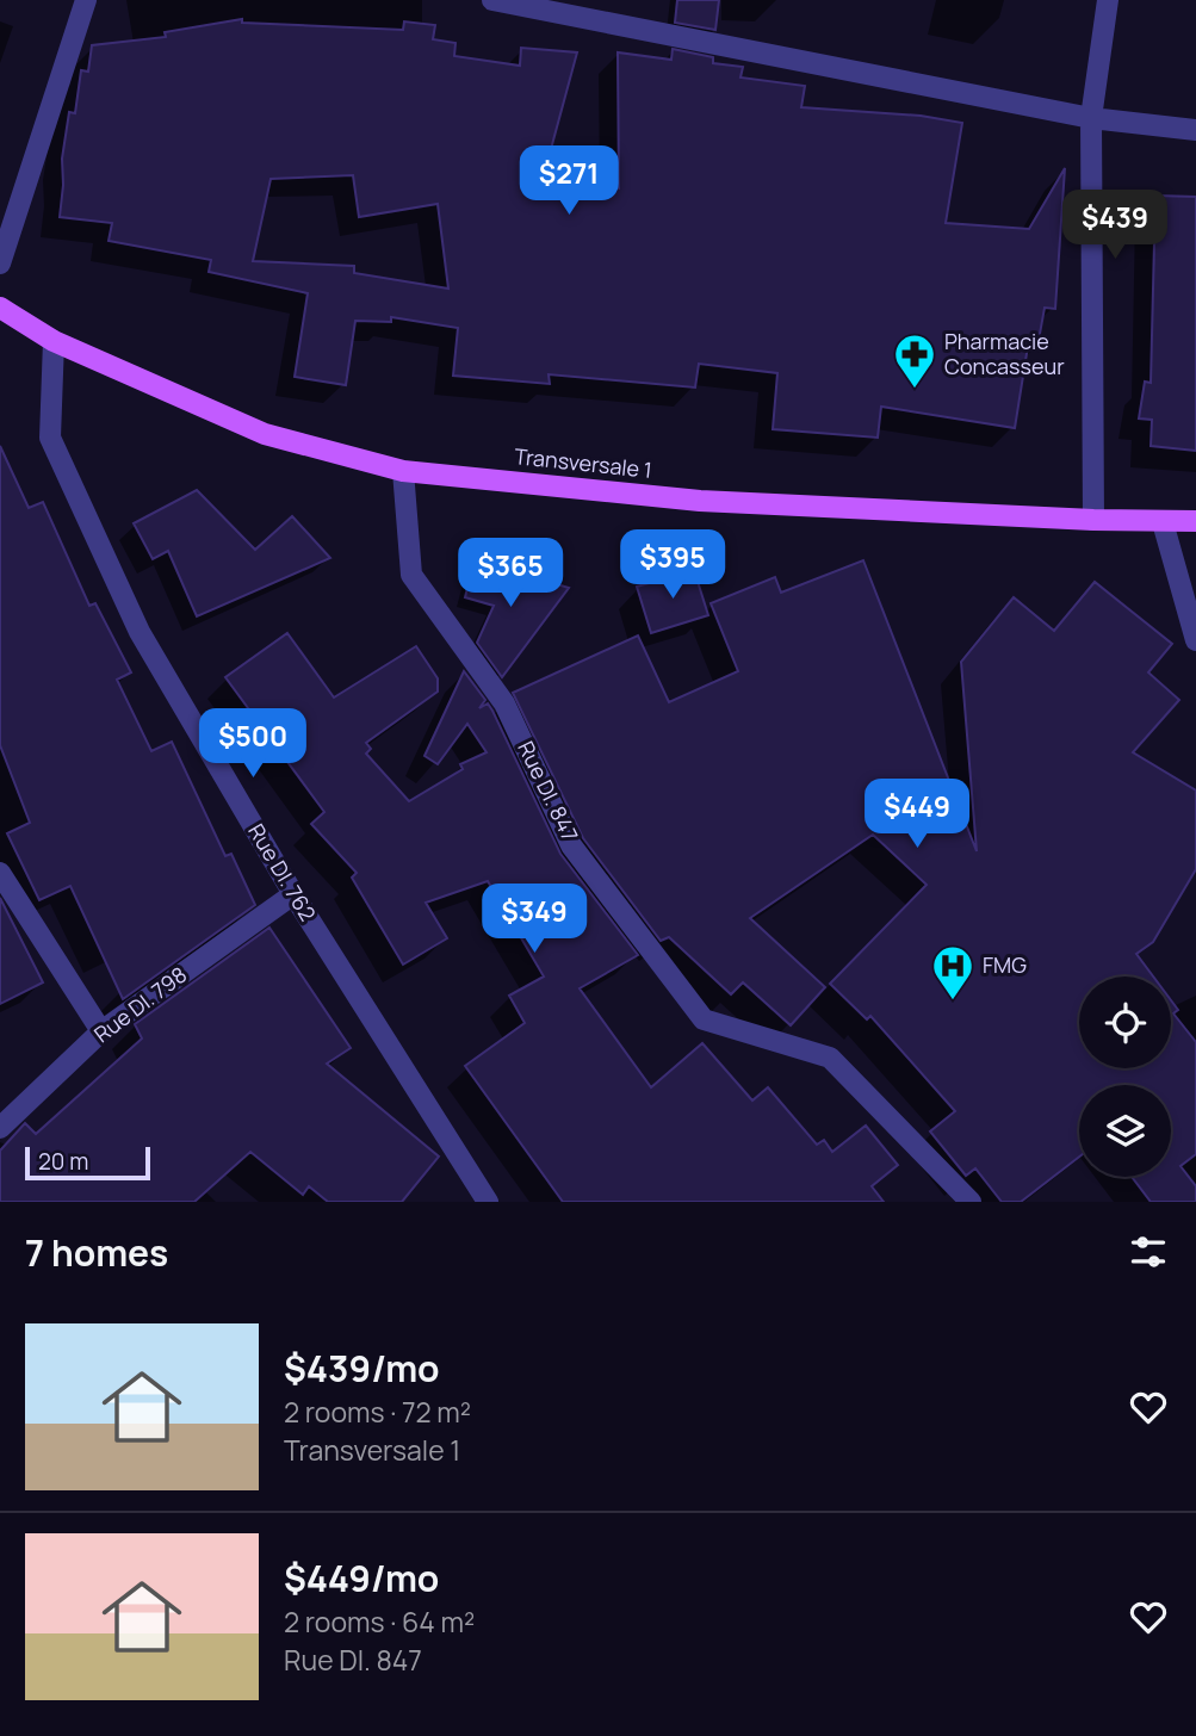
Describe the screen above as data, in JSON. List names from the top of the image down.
{
  "streets": {
    "main road": ["Transversale 1"],
    "street": ["Rue DI. 847", "Rue DI. 762", "Rue DI. 798"]
  },
  "crossings": [
    ["Transversale 1", "Rue DI. 847"],
    ["Transversale 1", "Rue DI. 762"],
    ["Rue DI. 762", "Rue DI. 798"]
  ],
  "places": {
    "pharmacy": ["Pharmacie Concasseur"],
    "hospital": ["FMG"]
  },
  "scale_bar": "20 m",
  "page": {
    "price": [
      "$271",
      "$439",
      "$395",
      "$365",
      "$500",
      "$449",
      "$349"
    ],
    "scale": "20 m",
    "heading": "7 homes",
    "list": [
      {
        "name": "$439/mo",
        "note": "2 rooms · 72 m² · Transversale 1"
      },
      {
        "name": "$449/mo",
        "note": "2 rooms · 64 m² · Rue DI. 847"
      }
    ]
  }
}
